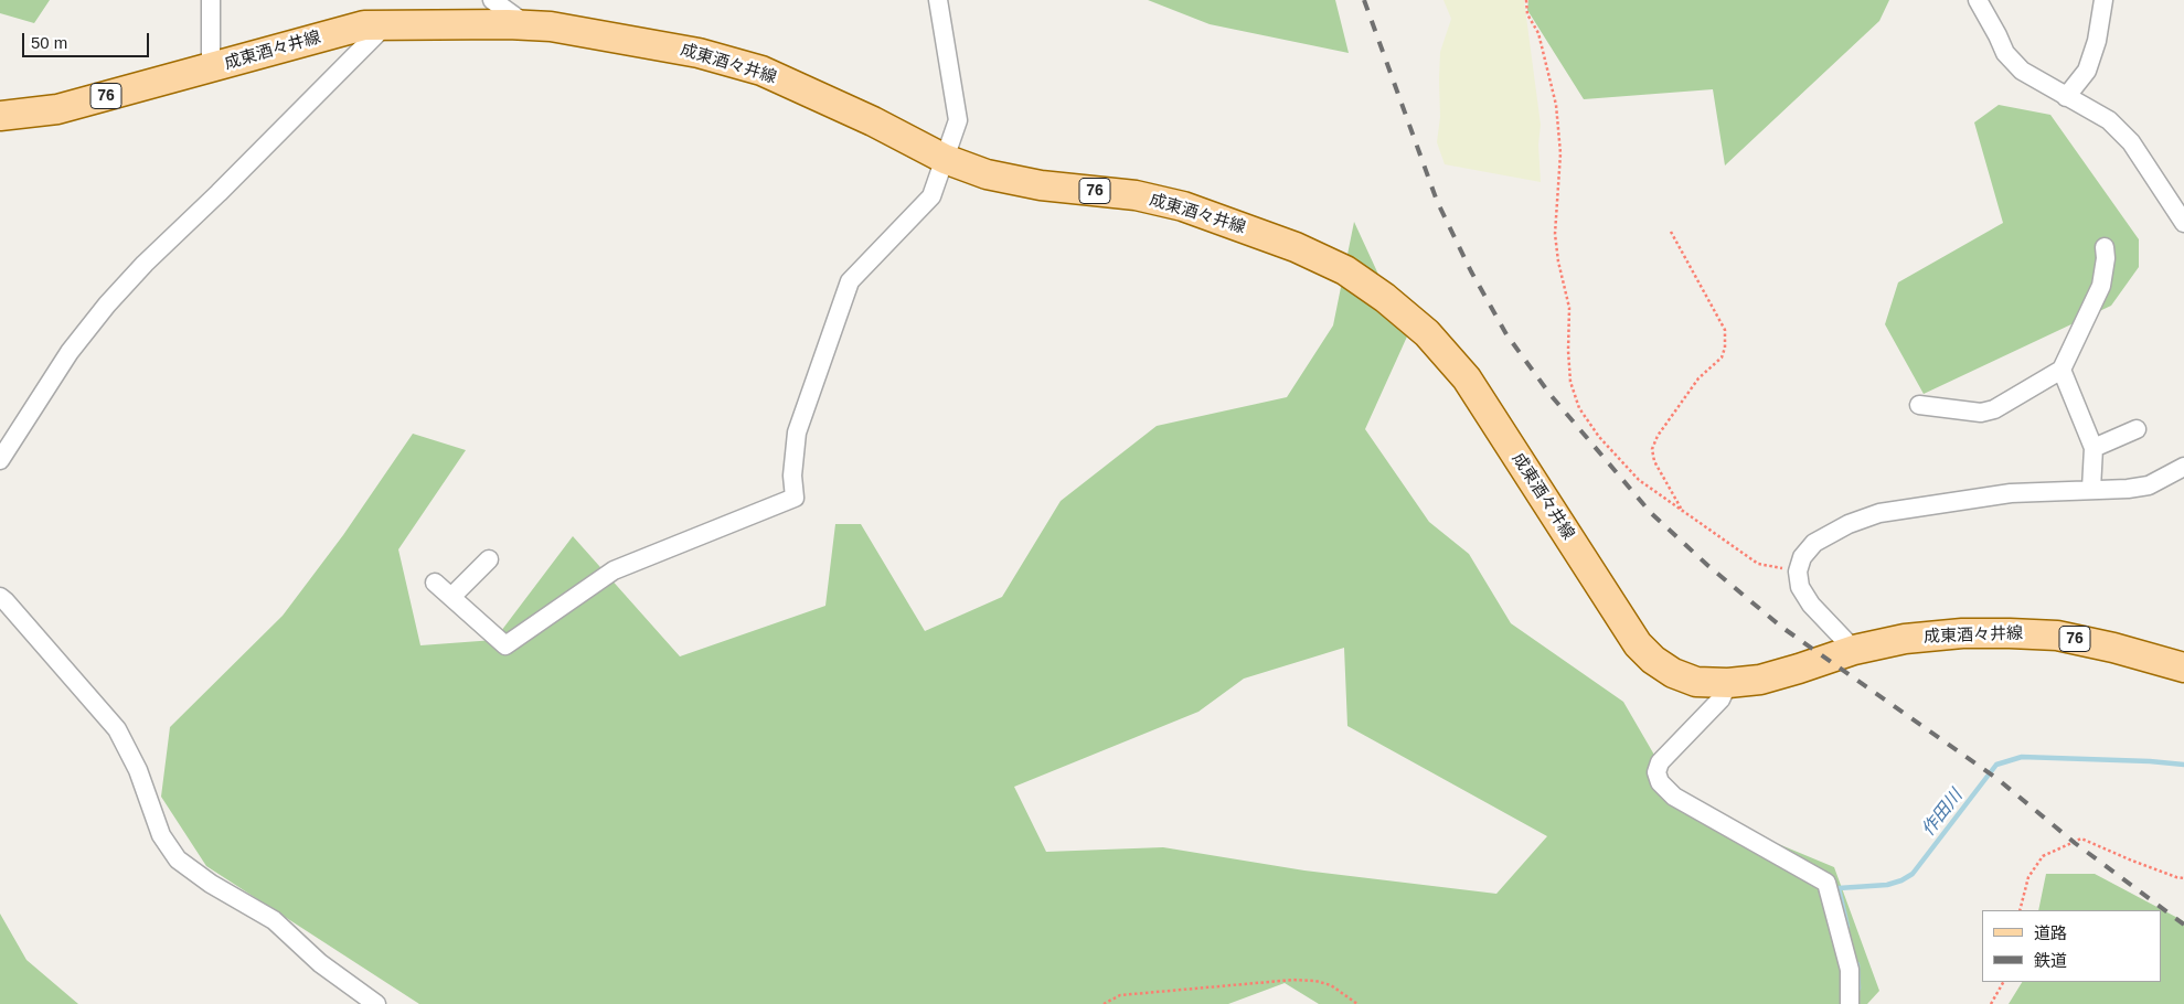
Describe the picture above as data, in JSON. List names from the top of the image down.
{
  "streets": {
    "main road": ["成東酒々井線", "76"]
  },
  "water": ["作田川"],
  "legend": ["道路", "鉄道"],
  "scale_bar": "50 m"
}
